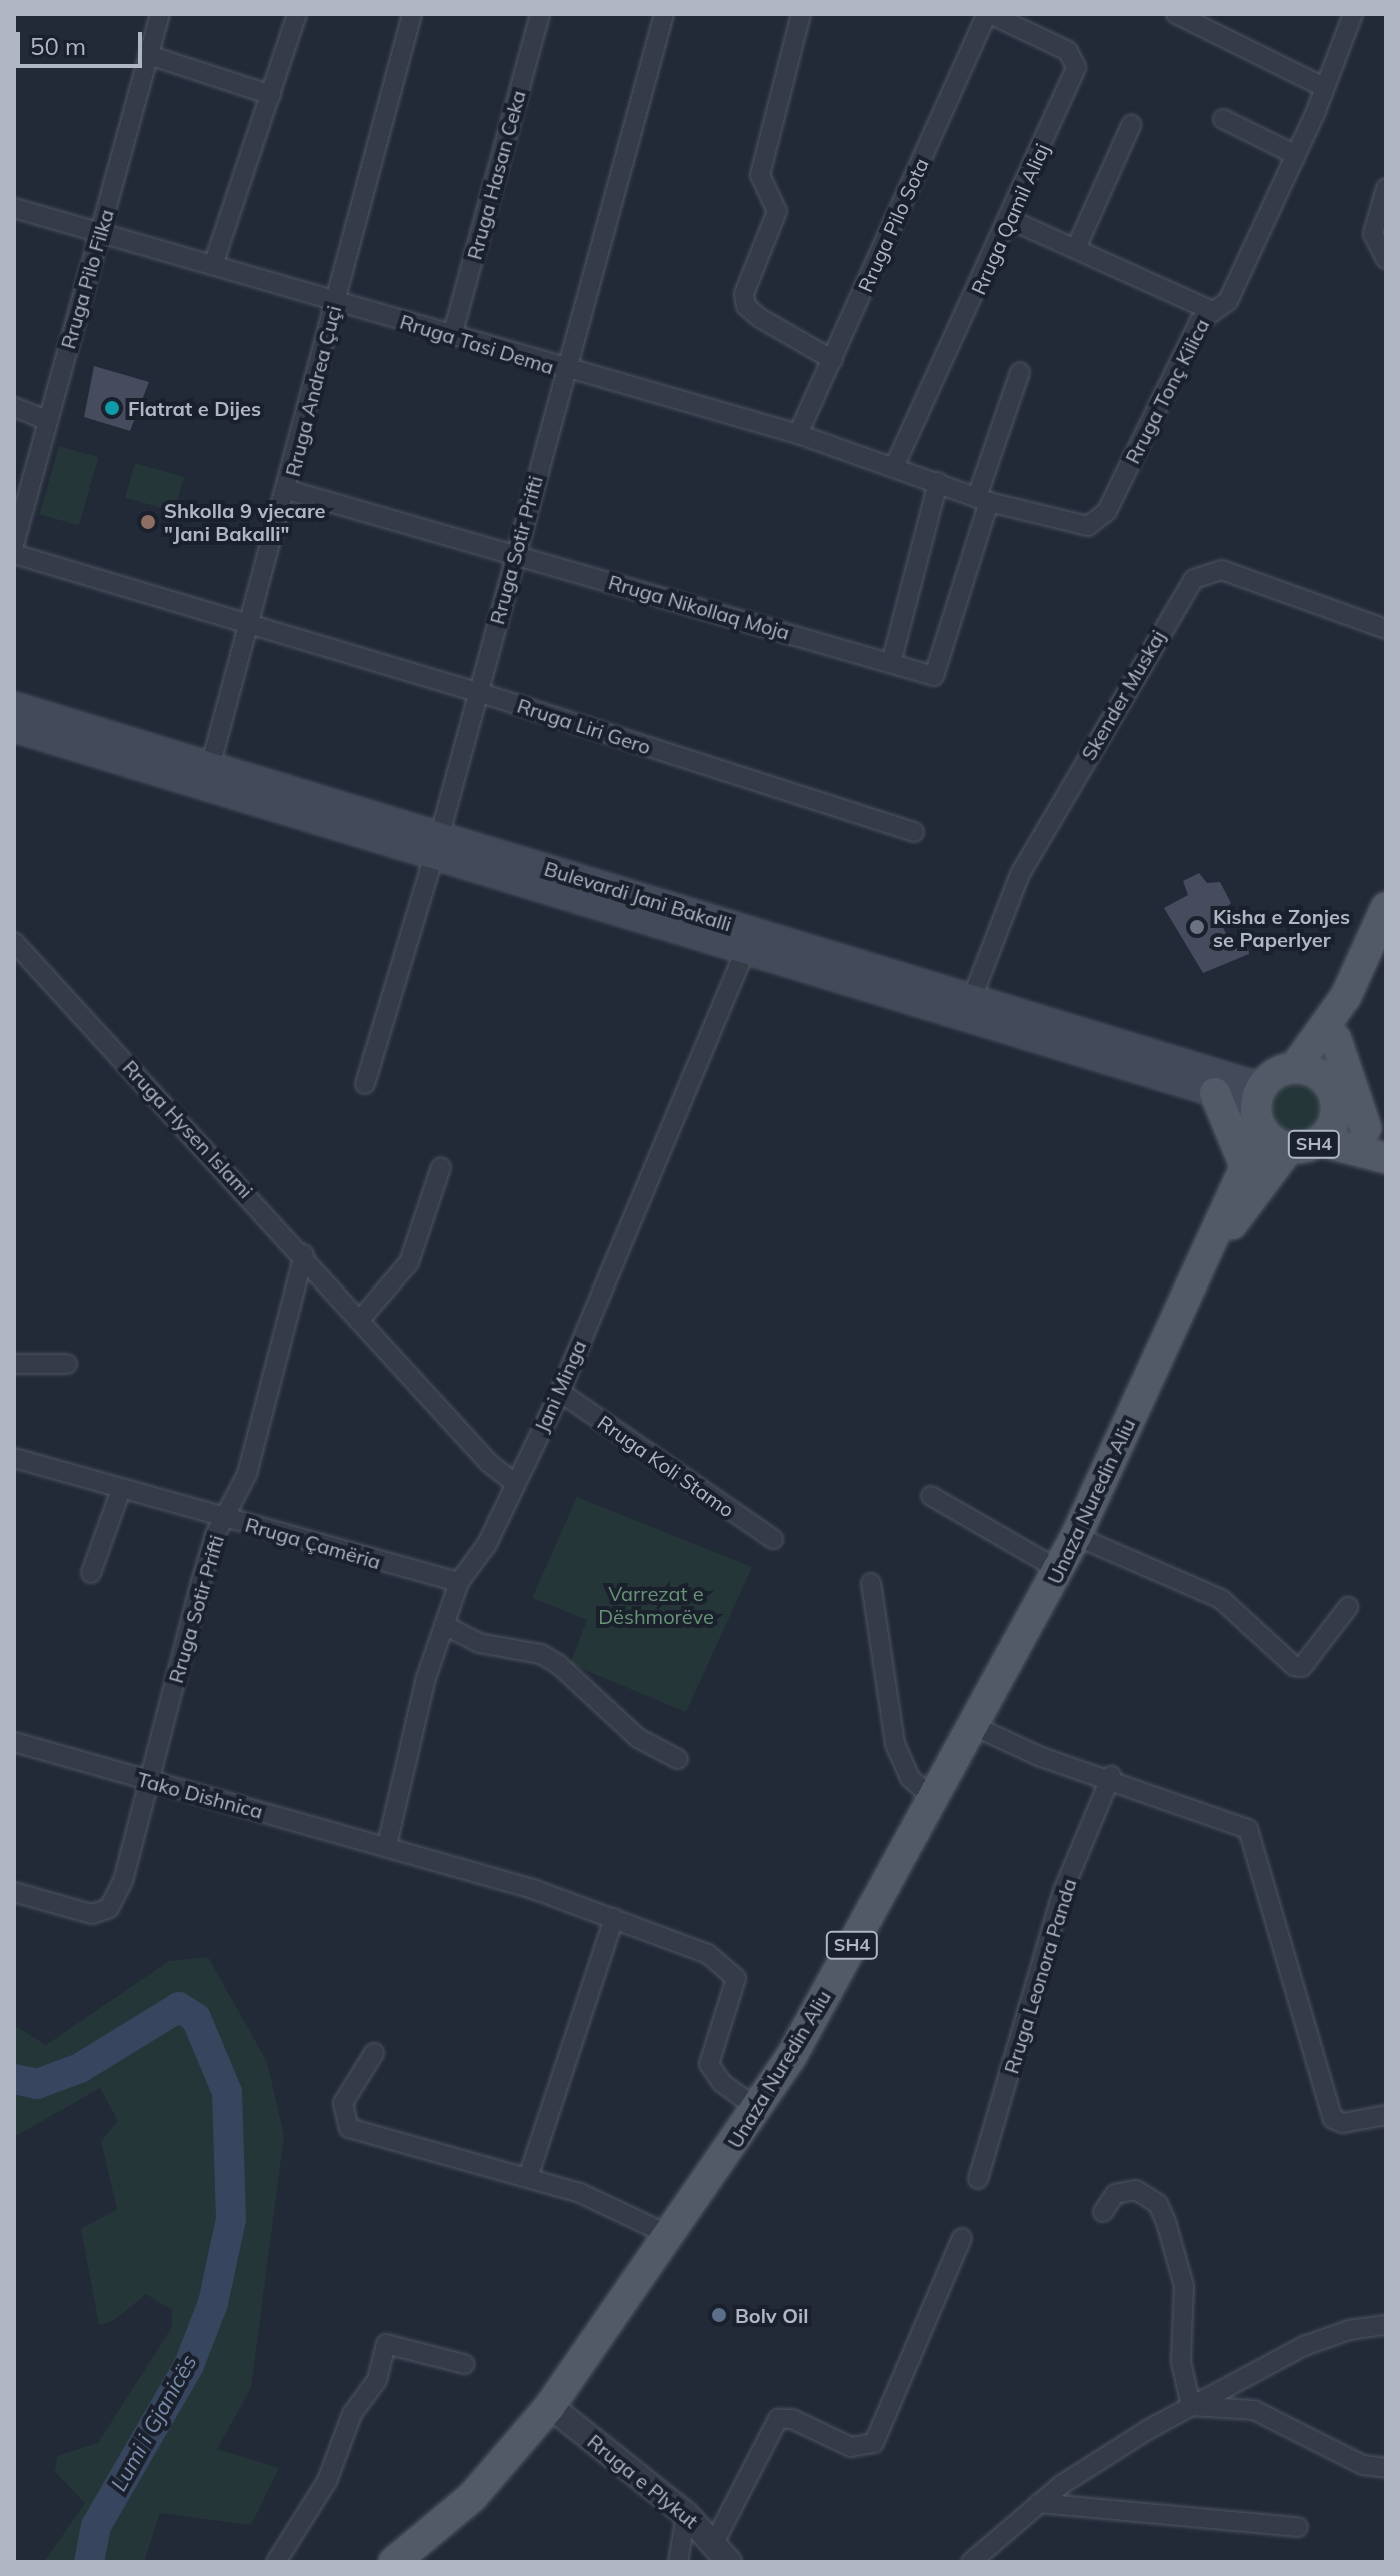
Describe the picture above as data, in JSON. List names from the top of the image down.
{
  "streets": {
    "main road": ["Bulevardi Jani Bakalli", "SH4", "Unaza Nuredin Aliu"],
    "street": [
      "Rruga Hasan Ceka",
      "Rruga Qamil Aliaj",
      "Rruga Pilo Sota",
      "Rruga Pilo Filka",
      "Rruga Tasi Dema",
      "Rruga Andrea Çuçi",
      "Rruga Tonç Kilica",
      "Rruga Sotir Prifti",
      "Rruga Nikollaq Moja",
      "Skender Muskaj",
      "Rruga Liri Gero",
      "Rruga Hysen Islami",
      "Jani Minga",
      "Rruga Koli Stamo",
      "Rruga Çamëria",
      "Tako Dishnica",
      "Rruga Leonora Panda",
      "Rruga e Plykut"
    ]
  },
  "crossings": [
    ["Rruga Hasan Ceka", "Rruga Tasi Dema"],
    ["Rruga Qamil Aliaj", "Rruga Pilo Sota"],
    ["Rruga Qamil Aliaj", "Rruga Tasi Dema"],
    ["Rruga Pilo Sota", "Rruga Tasi Dema"],
    ["Rruga Pilo Filka", "Rruga Tasi Dema"],
    ["Rruga Tasi Dema", "Rruga Andrea Çuçi"],
    ["Rruga Tasi Dema", "Rruga Tonç Kilica"],
    ["Rruga Tasi Dema", "Rruga Sotir Prifti"],
    ["Rruga Tasi Dema", "Rruga Nikollaq Moja"],
    ["Rruga Andrea Çuçi", "Rruga Nikollaq Moja"],
    ["Rruga Andrea Çuçi", "Rruga Liri Gero"],
    ["Rruga Andrea Çuçi", "Bulevardi Jani Bakalli"],
    ["Rruga Tonç Kilica", "Rruga Nikollaq Moja"],
    ["Rruga Sotir Prifti", "Rruga Nikollaq Moja"],
    ["Rruga Sotir Prifti", "Rruga Liri Gero"],
    ["Rruga Sotir Prifti", "Bulevardi Jani Bakalli"],
    ["Rruga Sotir Prifti", "Rruga Hysen Islami"],
    ["Rruga Sotir Prifti", "Rruga Çamëria"],
    ["Rruga Sotir Prifti", "Tako Dishnica"],
    ["Skender Muskaj", "Bulevardi Jani Bakalli"],
    ["Bulevardi Jani Bakalli", "SH4"],
    ["Bulevardi Jani Bakalli", "Jani Minga"],
    ["Bulevardi Jani Bakalli", "Unaza Nuredin Aliu"],
    ["Rruga Hysen Islami", "Jani Minga"],
    ["SH4", "Unaza Nuredin Aliu"],
    ["Jani Minga", "Rruga Koli Stamo"],
    ["Jani Minga", "Rruga Çamëria"],
    ["Jani Minga", "Tako Dishnica"],
    ["Unaza Nuredin Aliu", "Tako Dishnica"],
    ["Unaza Nuredin Aliu", "Rruga e Plykut"]
  ],
  "water": ["Lumi i Gjanicës"],
  "parks": ["Varrezat e Dëshmorëve"],
  "places": [
    "Flatrat e Dijes",
    "Shkolla 9 vjecare \"Jani Bakalli\"",
    "Kisha e Zonjes se Paperlyer",
    "Bolv Oil"
  ],
  "scale_bar": "50 m"
}
